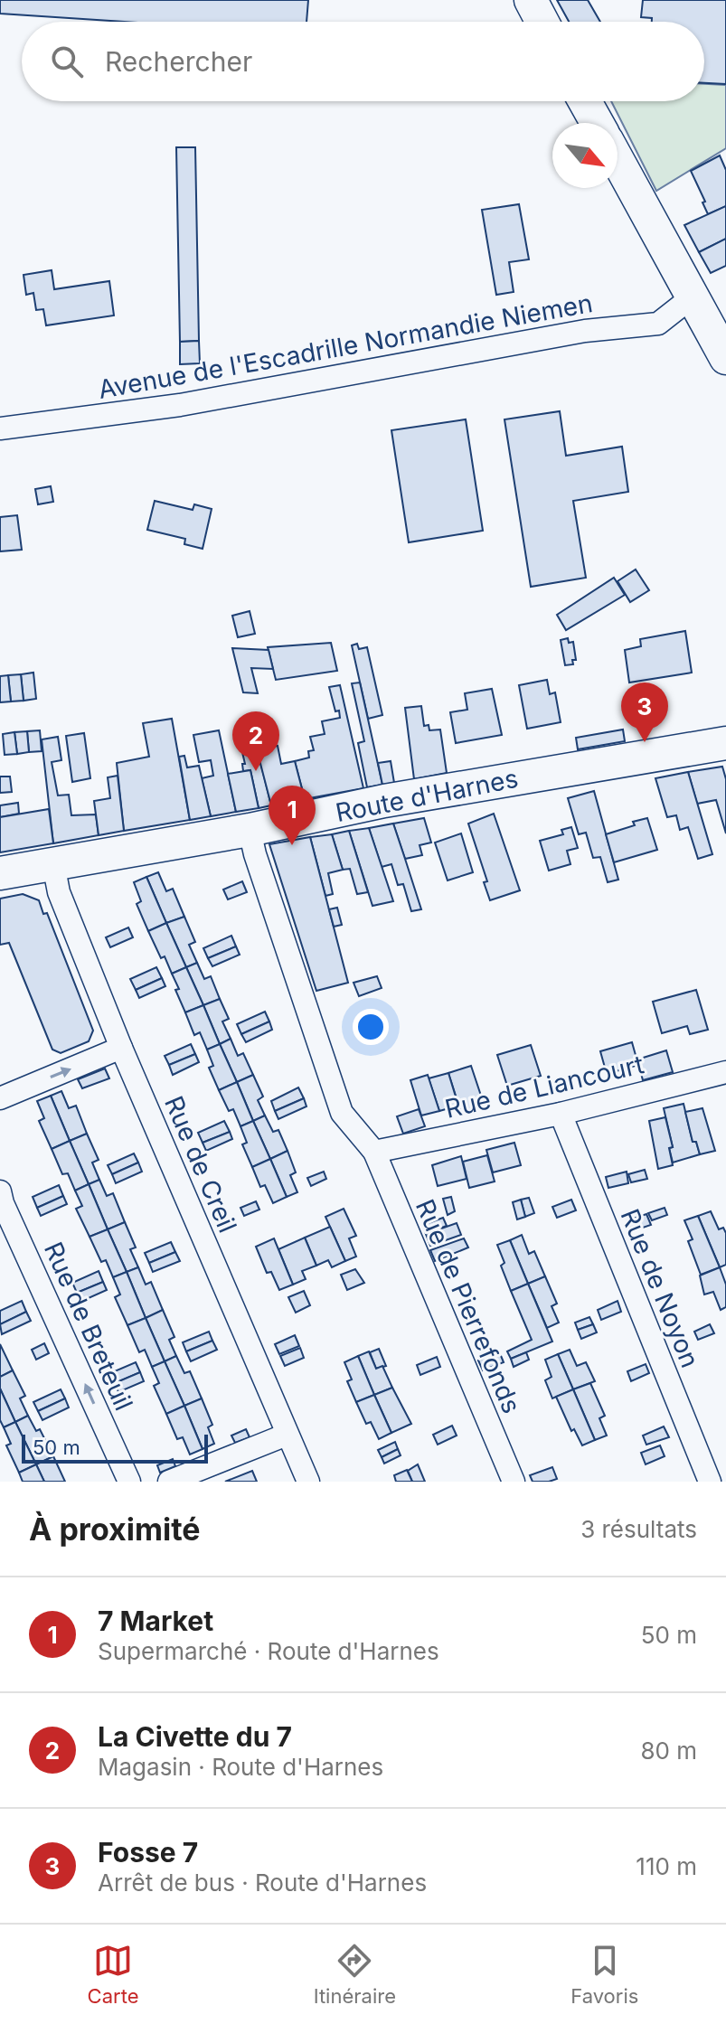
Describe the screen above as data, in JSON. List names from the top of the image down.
{
  "streets": {
    "main road": ["Route d'Harnes"],
    "street": [
      "Avenue de l'Escadrille Normandie Niemen",
      "Rue de Liancourt",
      "Rue de Creil",
      "Rue de Noyon",
      "Rue de Pierrefonds",
      "Rue de Breteuil"
    ]
  },
  "crossings": [
    ["Route d'Harnes", "Rue de Creil"],
    ["Rue de Liancourt", "Rue de Noyon"],
    ["Rue de Liancourt", "Rue de Pierrefonds"]
  ],
  "one_way": ["Rue de Breteuil"],
  "scale_bar": "50 m",
  "north": "bottom right",
  "page": {
    "search": "Rechercher",
    "pins": ["3", "2", "1"],
    "scale": "50 m",
    "heading": ["À proximité", "3 résultats"],
    "list": [
      {
        "mark": "1",
        "name": "7 Market",
        "note": "Supermarché · Route d'Harnes",
        "value": "50 m"
      },
      {
        "mark": "2",
        "name": "La Civette du 7",
        "note": "Magasin · Route d'Harnes",
        "value": "80 m"
      },
      {
        "mark": "3",
        "name": "Fosse 7",
        "note": "Arrêt de bus · Route d'Harnes",
        "value": "110 m"
      }
    ],
    "nav": ["Carte", "Itinéraire", "Favoris"]
  }
}
